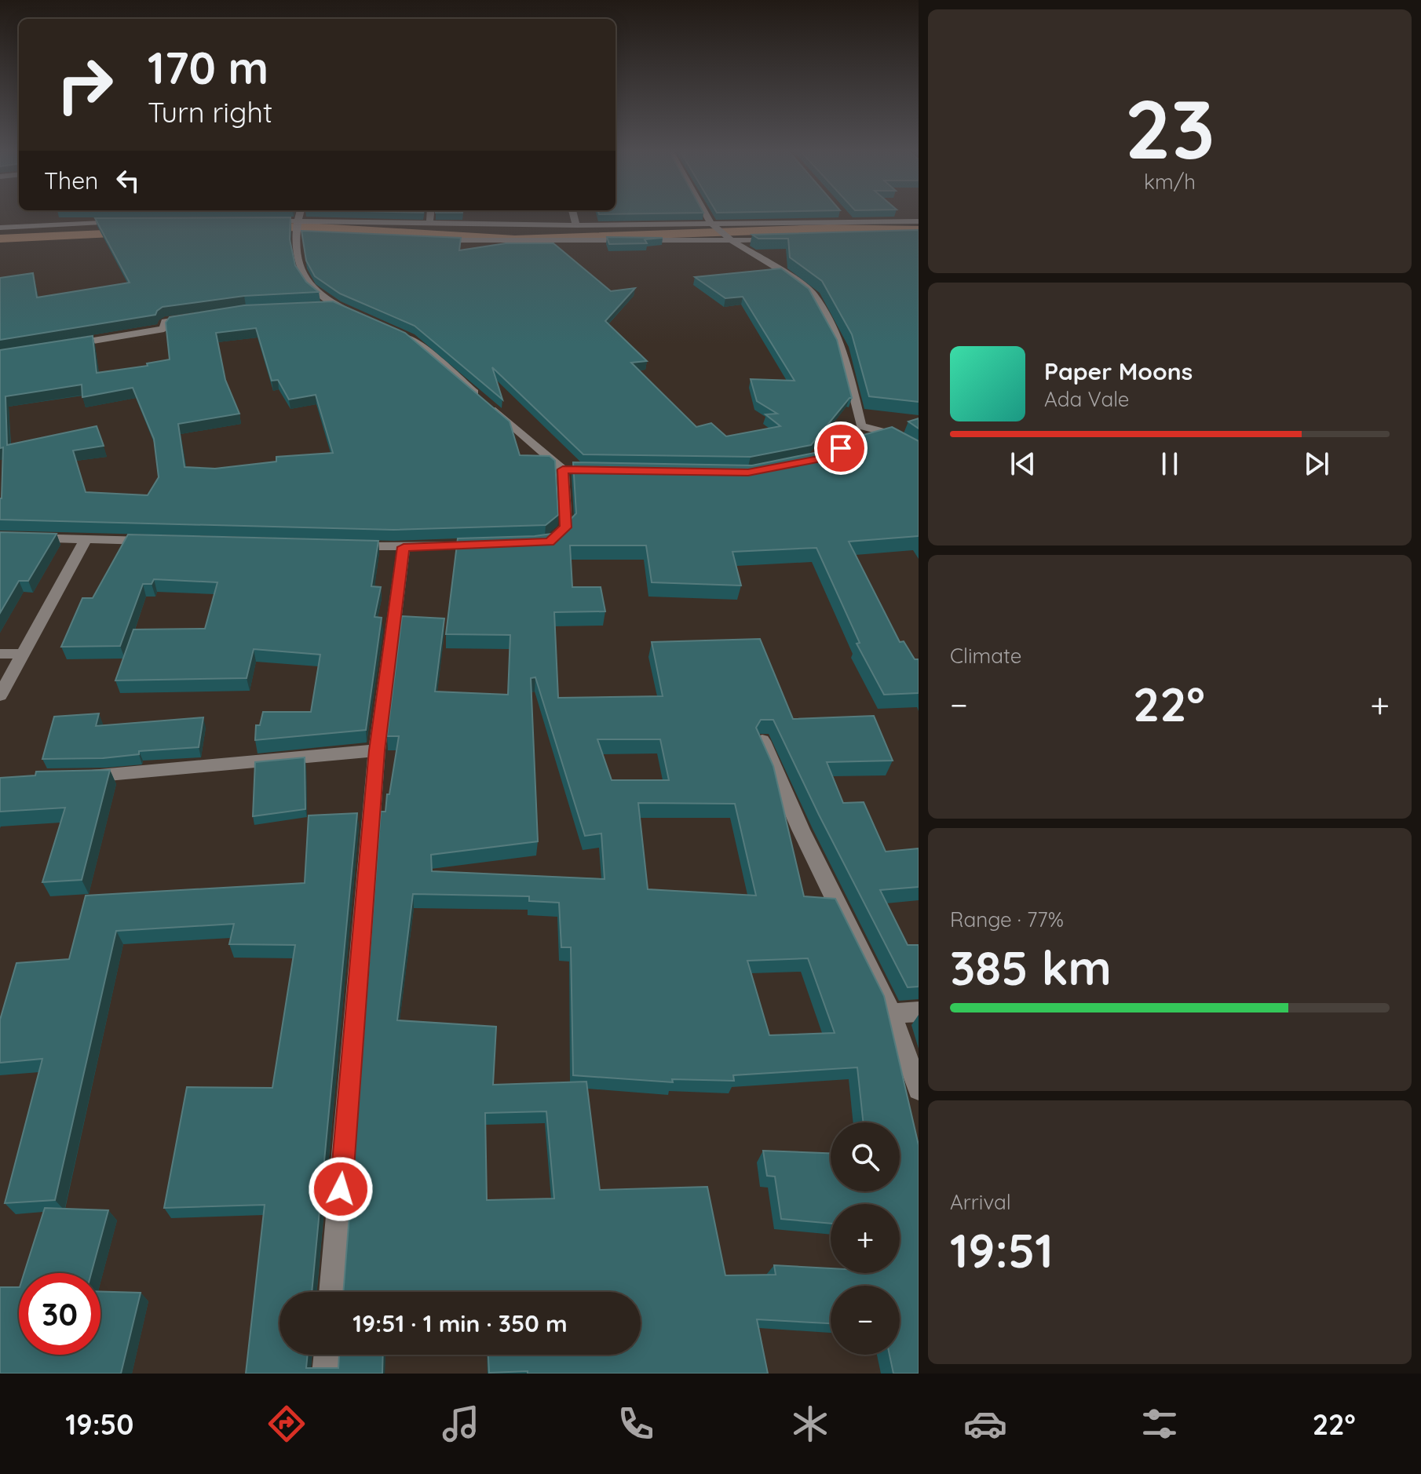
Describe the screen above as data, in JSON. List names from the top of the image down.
{
  "page": {
    "tile": [
      ["23", "km/h"],
      "Climate",
      ["Range · 77%", "385 km"],
      ["Arrival", "19:51"]
    ],
    "turn": ["170 m", "Turn right"],
    "then": "Then",
    "song": ["Paper Moons", "Ada Vale"],
    "heat": ["−", "22°", "+"],
    "map_buttons": ["+", "−"],
    "limit": "30",
    "trip": "19:51 · 1 min · 350 m",
    "tabs": ["19:50", "22°"]
  }
}
